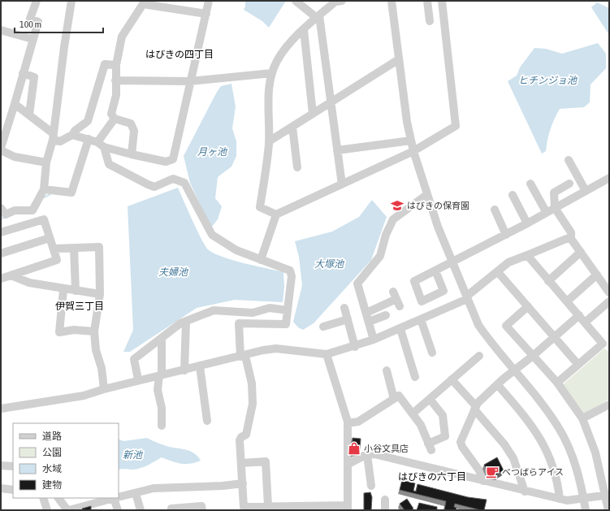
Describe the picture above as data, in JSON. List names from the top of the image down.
{
  "districts": ["はびきの四丁目", "伊賀三丁目", "はびきの六丁目"],
  "water": [
    "ヒチンジョ池",
    "月ヶ池",
    "大塚池",
    "夫婦池",
    "新池"
  ],
  "places": {
    "school or university": ["はびきの保育園"],
    "shop": ["小谷文具店"],
    "cafe": ["べつばらアイス"]
  },
  "legend": [
    "道路",
    "公園",
    "水域",
    "建物"
  ],
  "scale_bar": "100 m"
}
